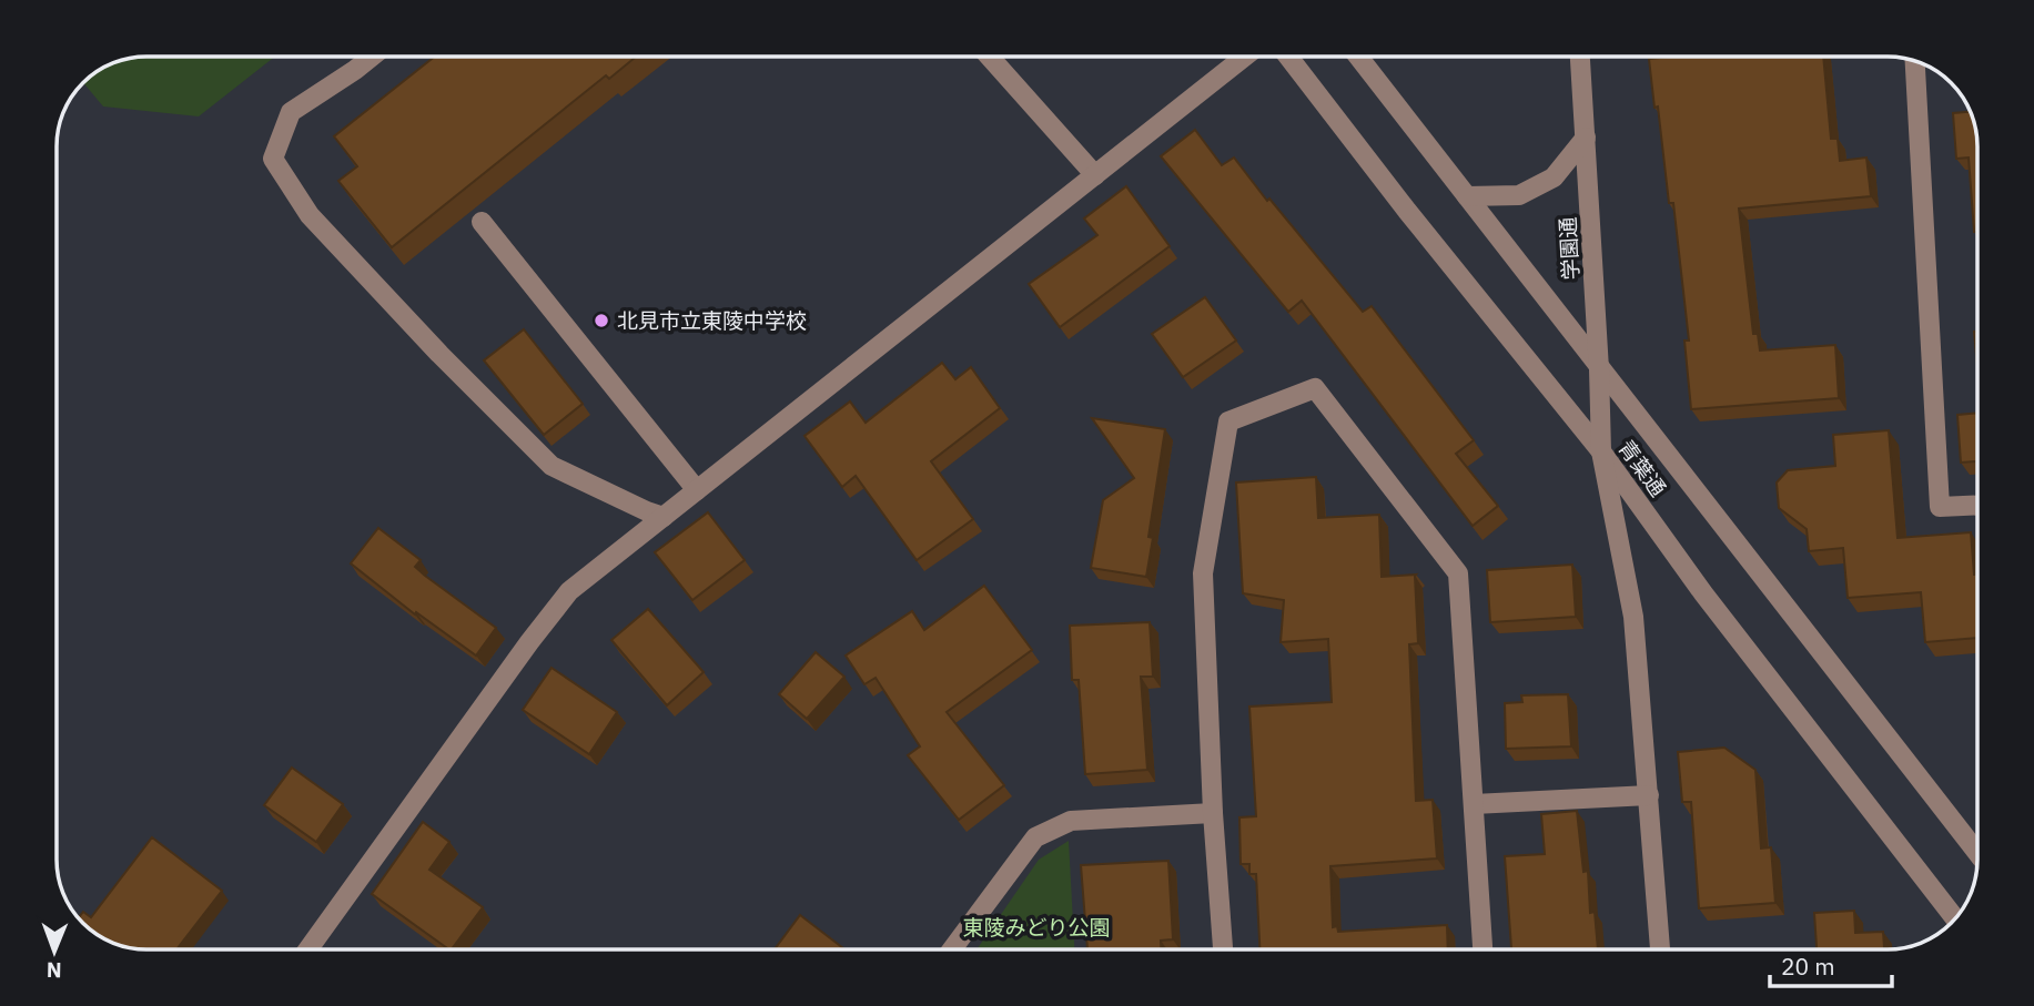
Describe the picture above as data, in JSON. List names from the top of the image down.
{
  "streets": {
    "street": ["学園通", "青葉通"]
  },
  "crossings": [
    ["学園通", "青葉通"]
  ],
  "parks": ["東陵みどり公園"],
  "places": ["北見市立東陵中学校"],
  "scale_bar": "20 m",
  "north": "bottom"
}
